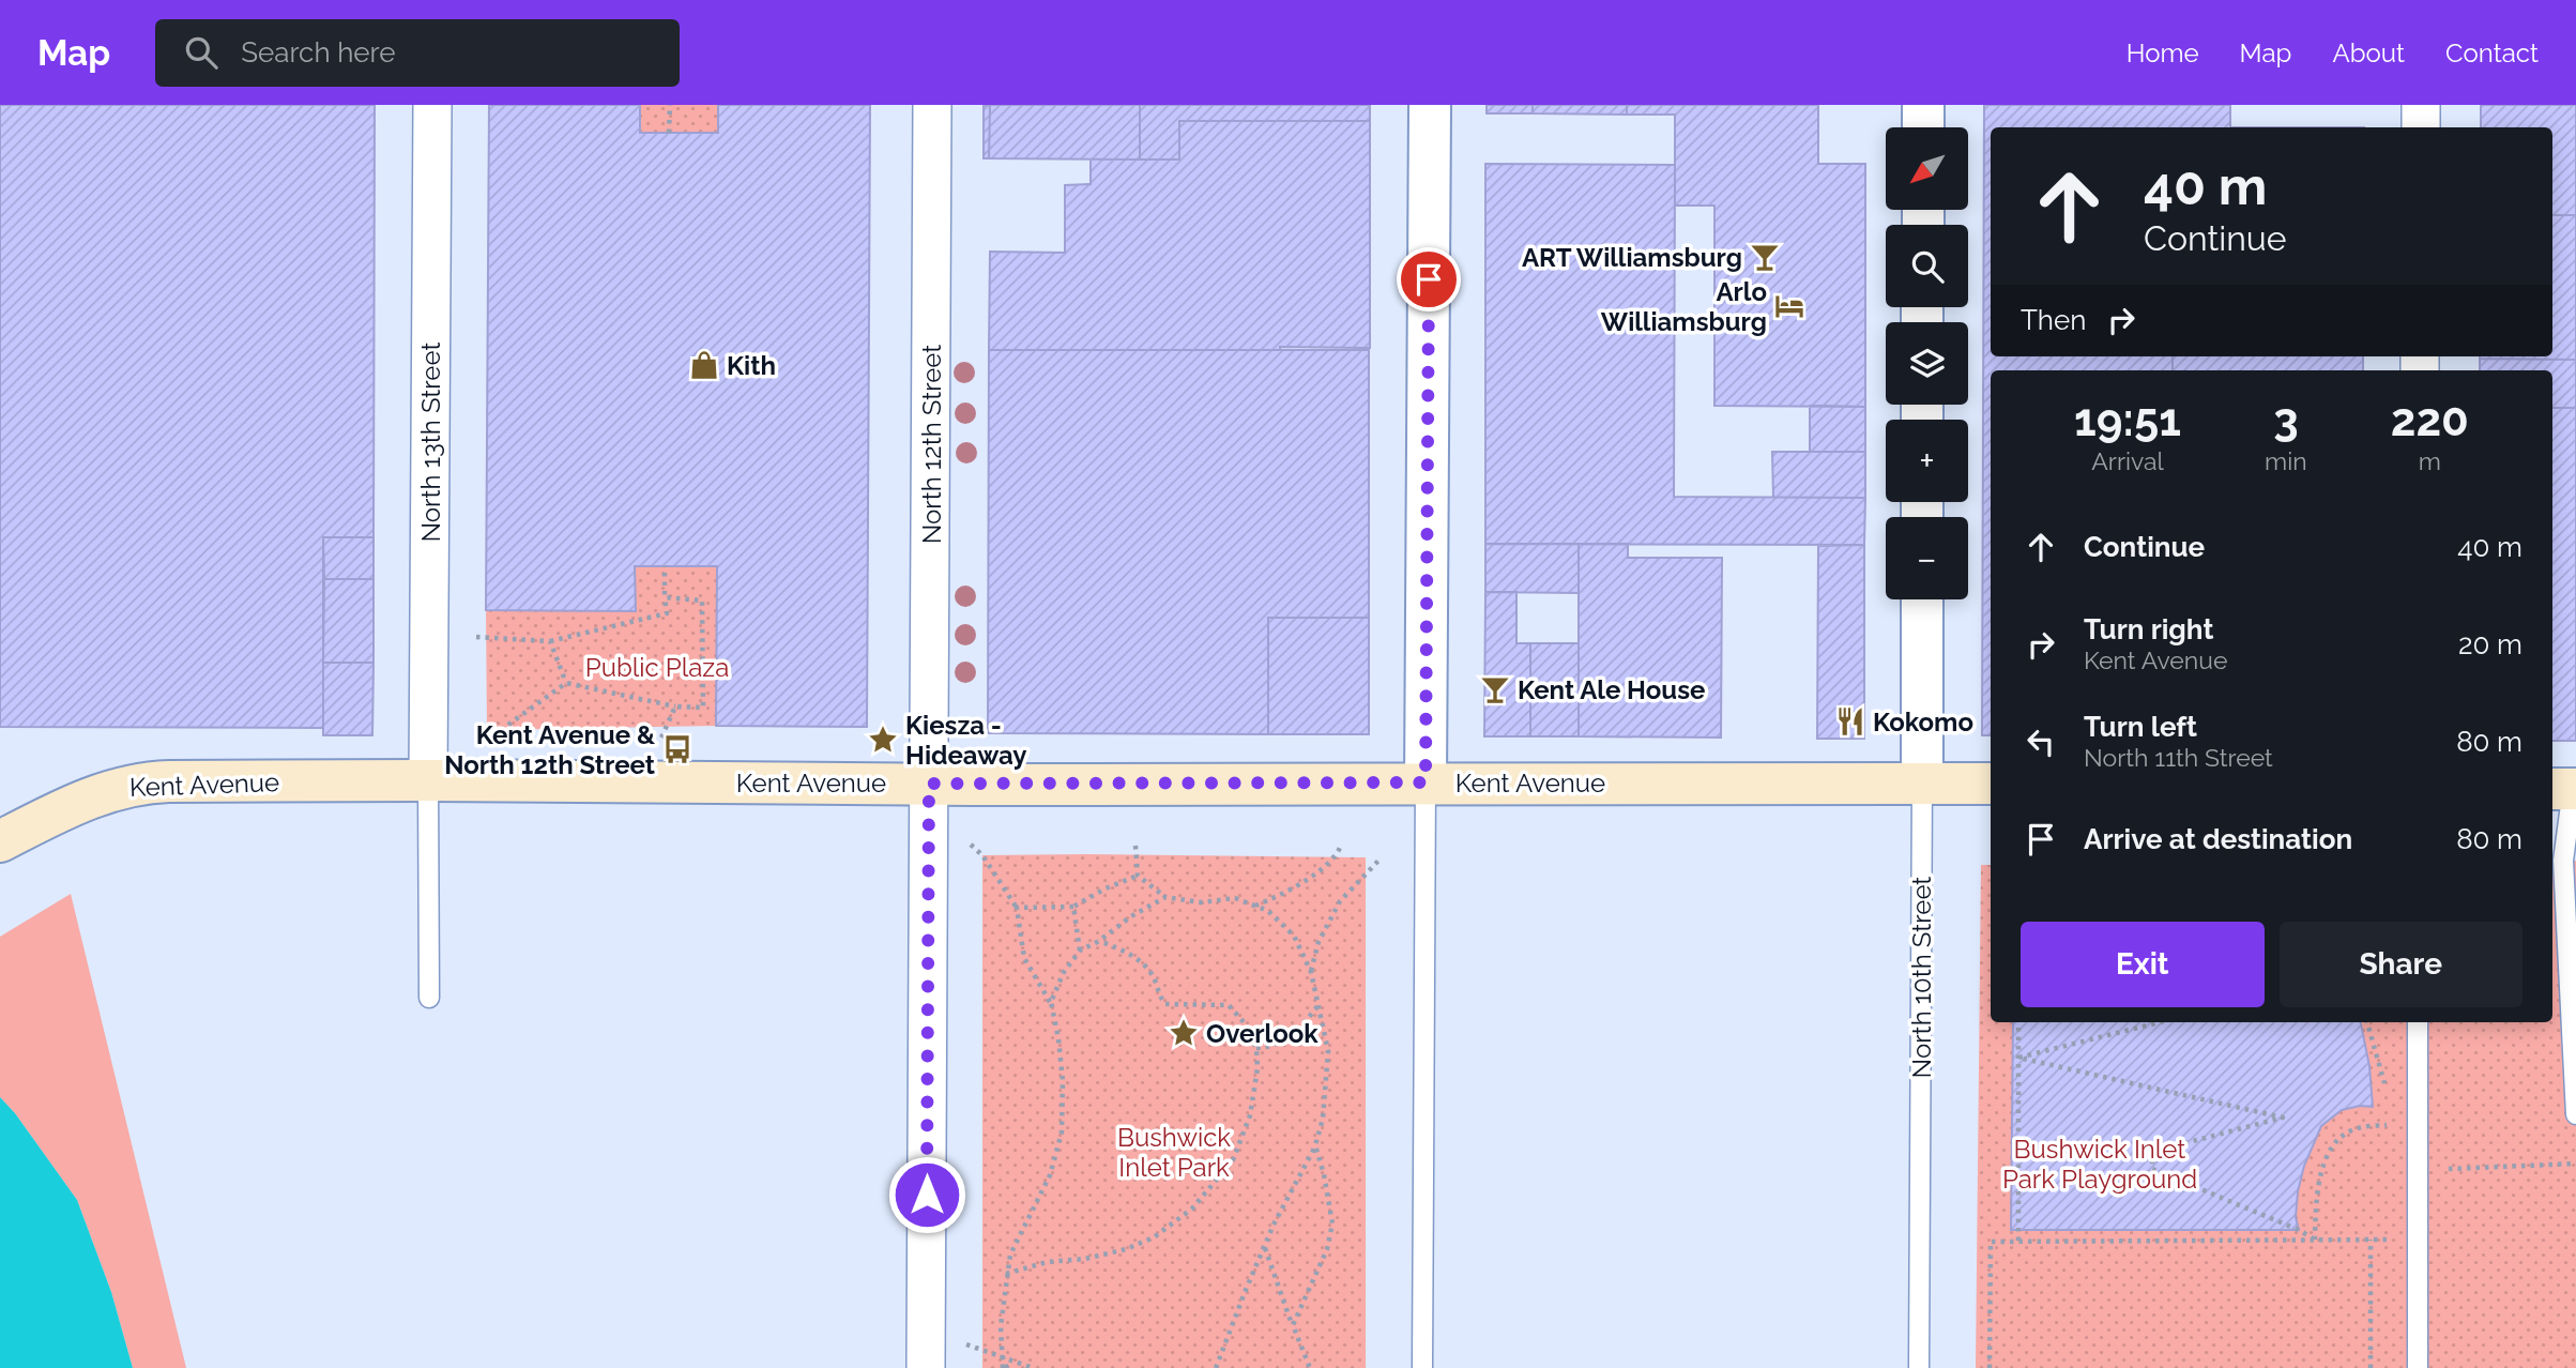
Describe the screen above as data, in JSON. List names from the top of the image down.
{
  "streets": {
    "main road": ["Kent Avenue"],
    "street": ["North 13th Street", "North 12th Street", "North 10th Street"]
  },
  "crossings": [
    ["North 13th Street", "Kent Avenue"],
    ["North 12th Street", "Kent Avenue"],
    ["Kent Avenue", "North 10th Street"]
  ],
  "parks": ["Public Plaza", "Bushwick Inlet Park", "Bushwick Inlet Park Playground"],
  "places": {
    "bar": ["ART Williamsburg", "Kent Ale House"],
    "hotel": ["Arlo Williamsburg"],
    "shop": ["Kith"],
    "restaurant": ["Kokomo"],
    "place": ["Kiesza - Hideaway", "Overlook"],
    "bus stop": ["Kent Avenue & North 12th Street"]
  },
  "north": "bottom left",
  "page": {
    "header": "Map",
    "search": "Search here",
    "nav": [
      "Home",
      "Map",
      "About",
      "Contact"
    ],
    "map_buttons": ["+", "−"],
    "turn": ["40 m", "Continue"],
    "then": "Then",
    "eta": [
      "19:51",
      "Arrival",
      "3",
      "min",
      "220",
      "m"
    ],
    "list": [
      {
        "name": "Continue",
        "value": "40 m"
      },
      {
        "name": "Turn right",
        "note": "Kent Avenue",
        "value": "20 m"
      },
      {
        "name": "Turn left",
        "note": "North 11th Street",
        "value": "80 m"
      },
      {
        "name": "Arrive at destination",
        "value": "80 m"
      }
    ],
    "buttons": ["Exit", "Share"]
  }
}
